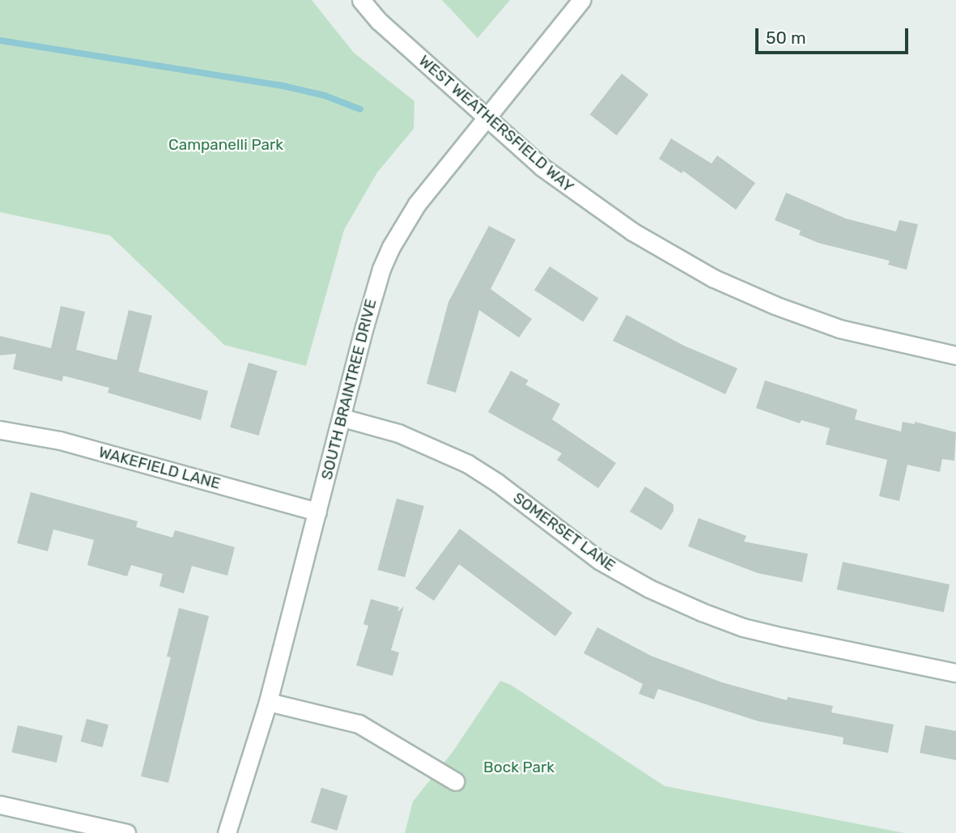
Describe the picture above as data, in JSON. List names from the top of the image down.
{
  "streets": {
    "street": [
      "WEST WEATHERSFIELD WAY",
      "SOUTH BRAINTREE DRIVE",
      "WAKEFIELD LANE",
      "SOMERSET LANE"
    ]
  },
  "crossings": [
    ["WEST WEATHERSFIELD WAY", "SOUTH BRAINTREE DRIVE"],
    ["SOUTH BRAINTREE DRIVE", "WAKEFIELD LANE"],
    ["SOUTH BRAINTREE DRIVE", "SOMERSET LANE"]
  ],
  "parks": ["Campanelli Park", "Bock Park"],
  "scale_bar": "50 m"
}
